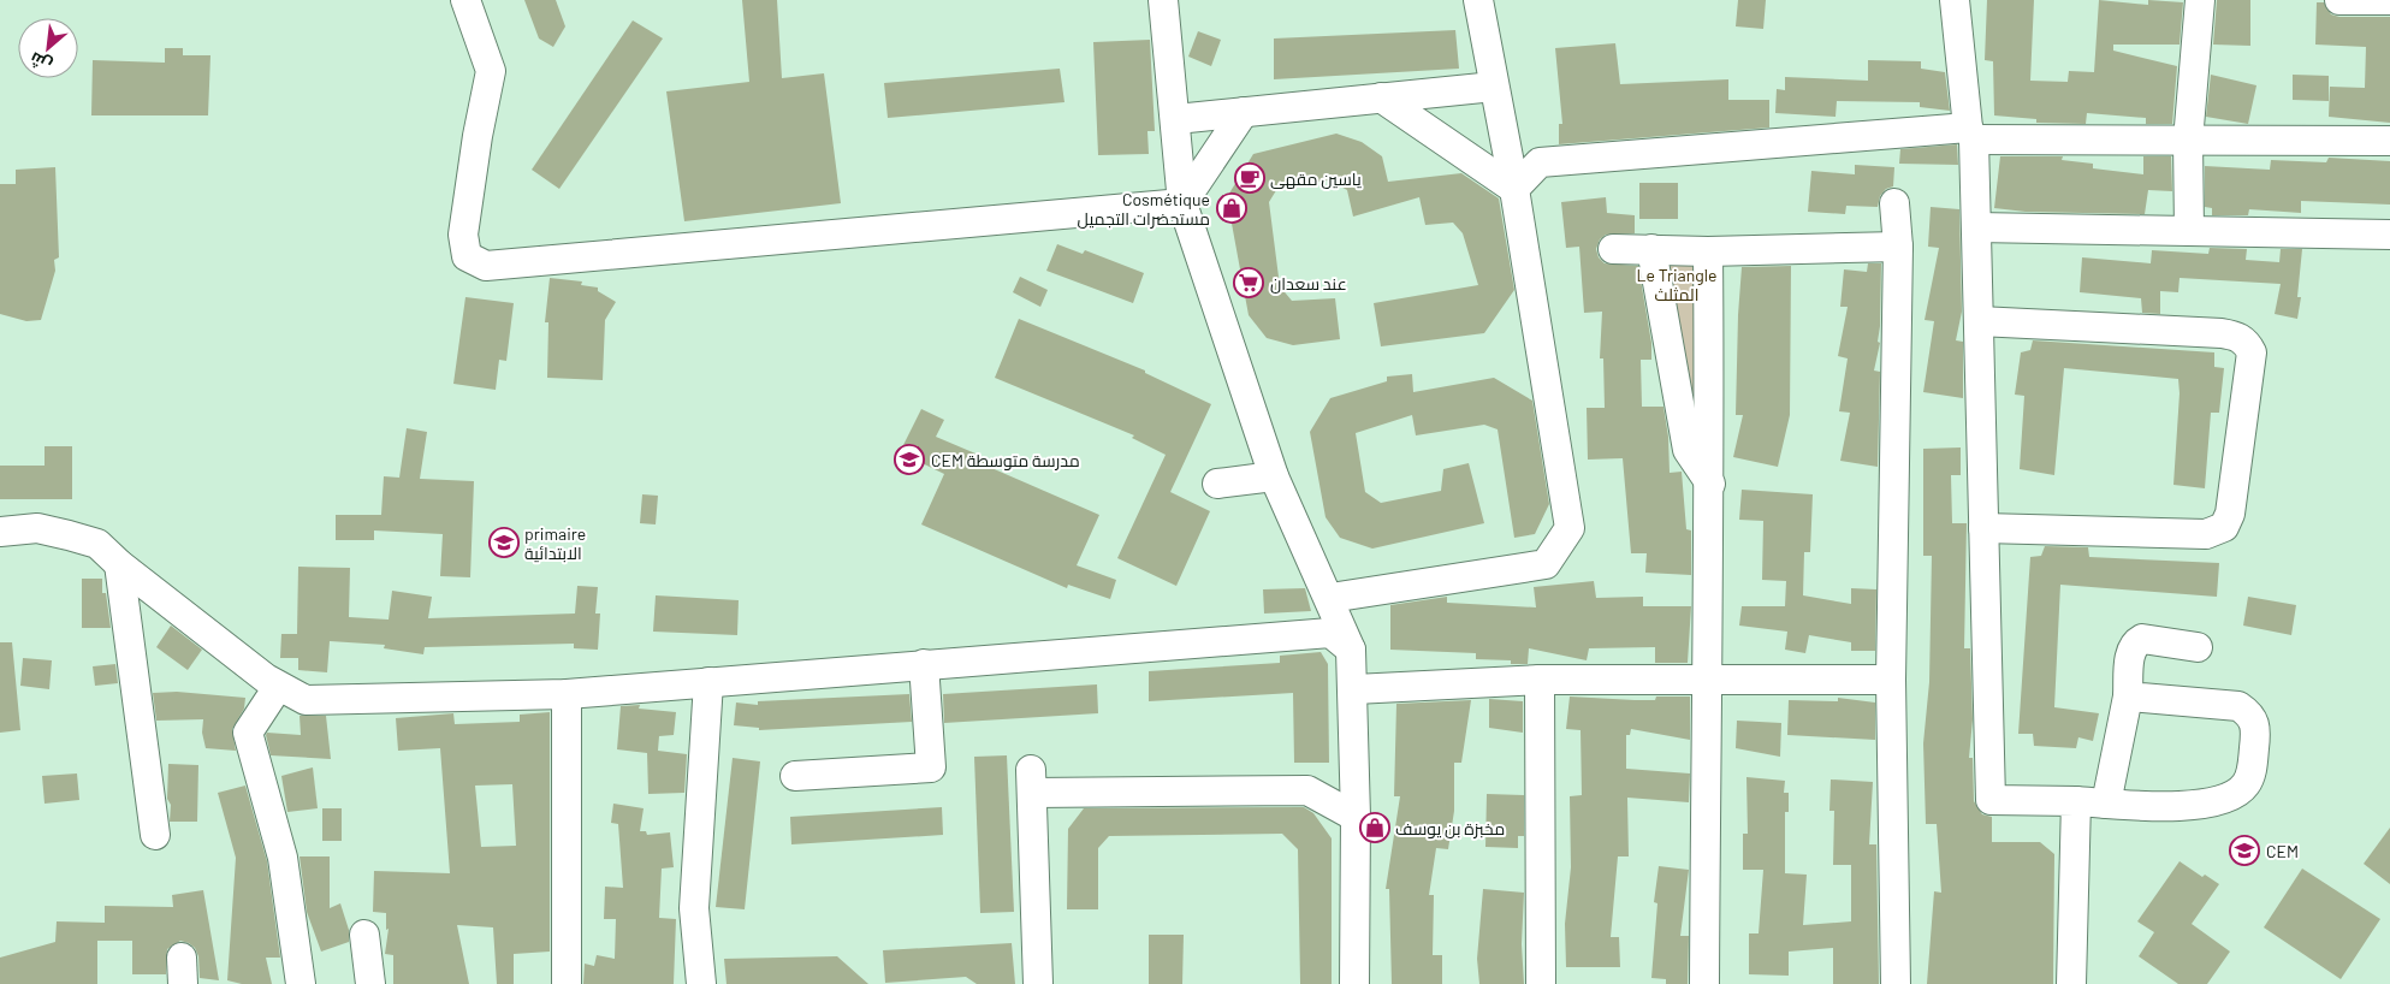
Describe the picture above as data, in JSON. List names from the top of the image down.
{
  "parks": ["Le Triangle المثلث"],
  "places": {
    "cafe": ["ياسين مقهى"],
    "shop": ["Cosmétique مستحضرات التجميل", "مخبزة بن یوسف"],
    "supermarket": ["عند سعدان"],
    "school or university": ["CEM مدرسة متوسطة", "primaire الابتدائية", "CEM"]
  },
  "north": "bottom left"
}
